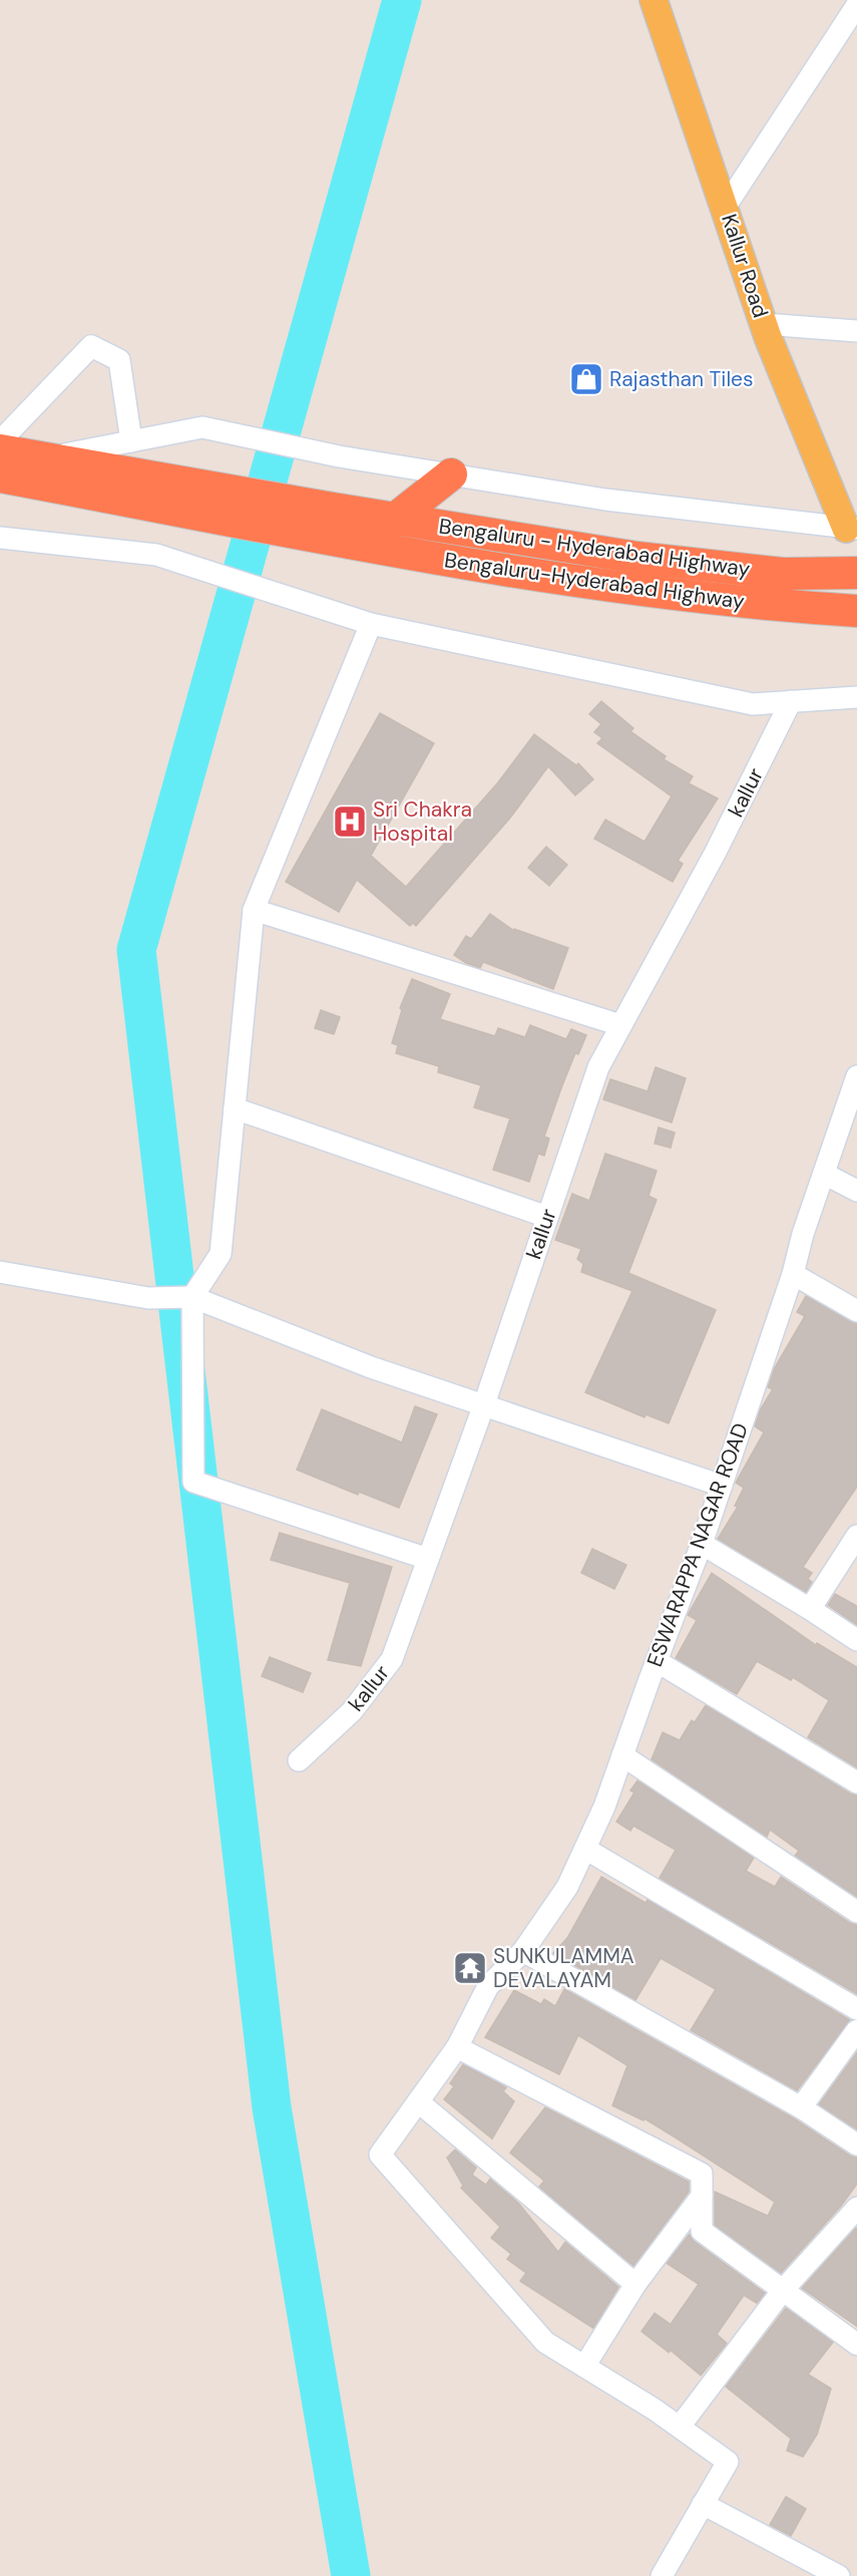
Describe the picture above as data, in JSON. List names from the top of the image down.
{
  "streets": {
    "highway": ["Bengaluru - Hyderabad Highway", "Bengaluru-Hyderabad Highway"],
    "main road": ["Kallur Road"],
    "street": ["kallur", "ESWARAPPA NAGAR ROAD"]
  },
  "crossings": [
    ["Bengaluru - Hyderabad Highway", "Bengaluru-Hyderabad Highway"]
  ],
  "places": {
    "shop": ["Rajasthan Tiles"],
    "hospital": ["Sri Chakra Hospital"],
    "temple": ["SUNKULAMMA DEVALAYAM"]
  }
}
